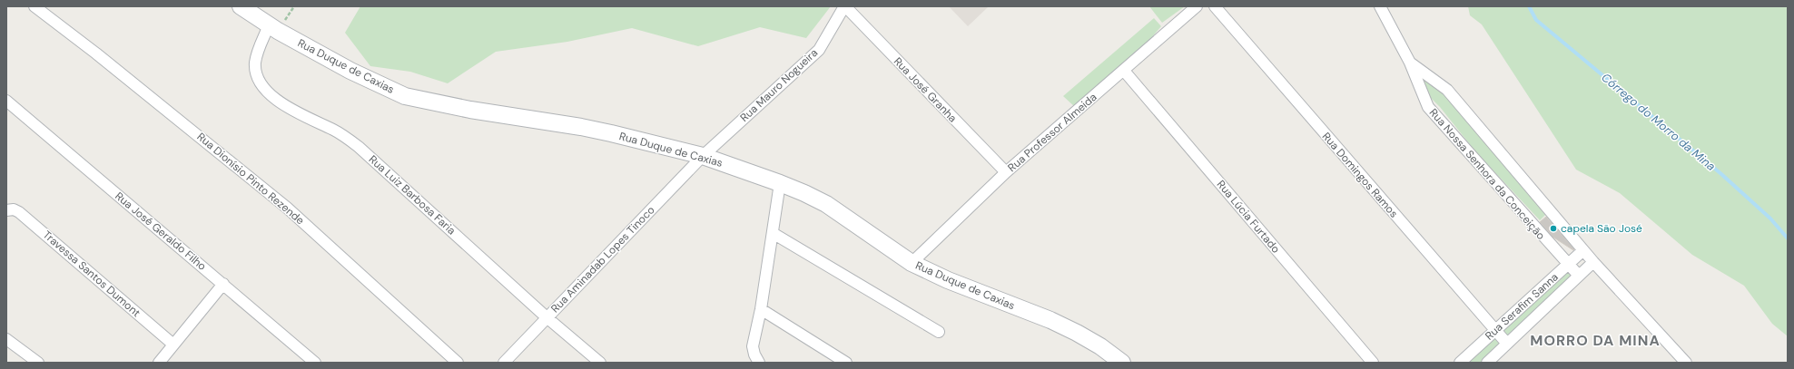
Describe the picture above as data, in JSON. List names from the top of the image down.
{
  "streets": {
    "street": [
      "Rua Duque de Caxias",
      "Rua Mauro Nogueira",
      "Rua José Granha",
      "Rua Professor Almeida",
      "Rua Nossa Senhora da Conceição",
      "Rua Domingos Ramos",
      "Rua Dionísio Pinto Rezende",
      "Rua Luiz Barbosa Faria",
      "Rua Lúcia Furtado",
      "Rua José Geraldo Filho",
      "Rua Aminadab Lopes Tinoco",
      "Travessa Santos Dumont",
      "Rua Serafim Sanna"
    ]
  },
  "crossings": [
    ["Rua Duque de Caxias", "Rua Mauro Nogueira"],
    ["Rua Duque de Caxias", "Rua Professor Almeida"],
    ["Rua Duque de Caxias", "Rua Luiz Barbosa Faria"],
    ["Rua Duque de Caxias", "Rua Aminadab Lopes Tinoco"],
    ["Rua Mauro Nogueira", "Rua José Granha"],
    ["Rua Mauro Nogueira", "Rua Aminadab Lopes Tinoco"],
    ["Rua José Granha", "Rua Professor Almeida"],
    ["Rua Professor Almeida", "Rua Lúcia Furtado"],
    ["Rua Nossa Senhora da Conceição", "Rua Serafim Sanna"],
    ["Rua Domingos Ramos", "Rua Serafim Sanna"],
    ["Rua Luiz Barbosa Faria", "Rua Aminadab Lopes Tinoco"]
  ],
  "districts": ["MORRO DA MINA"],
  "water": ["Córrego do Morro da Mina"],
  "places": ["capela São José"]
}
